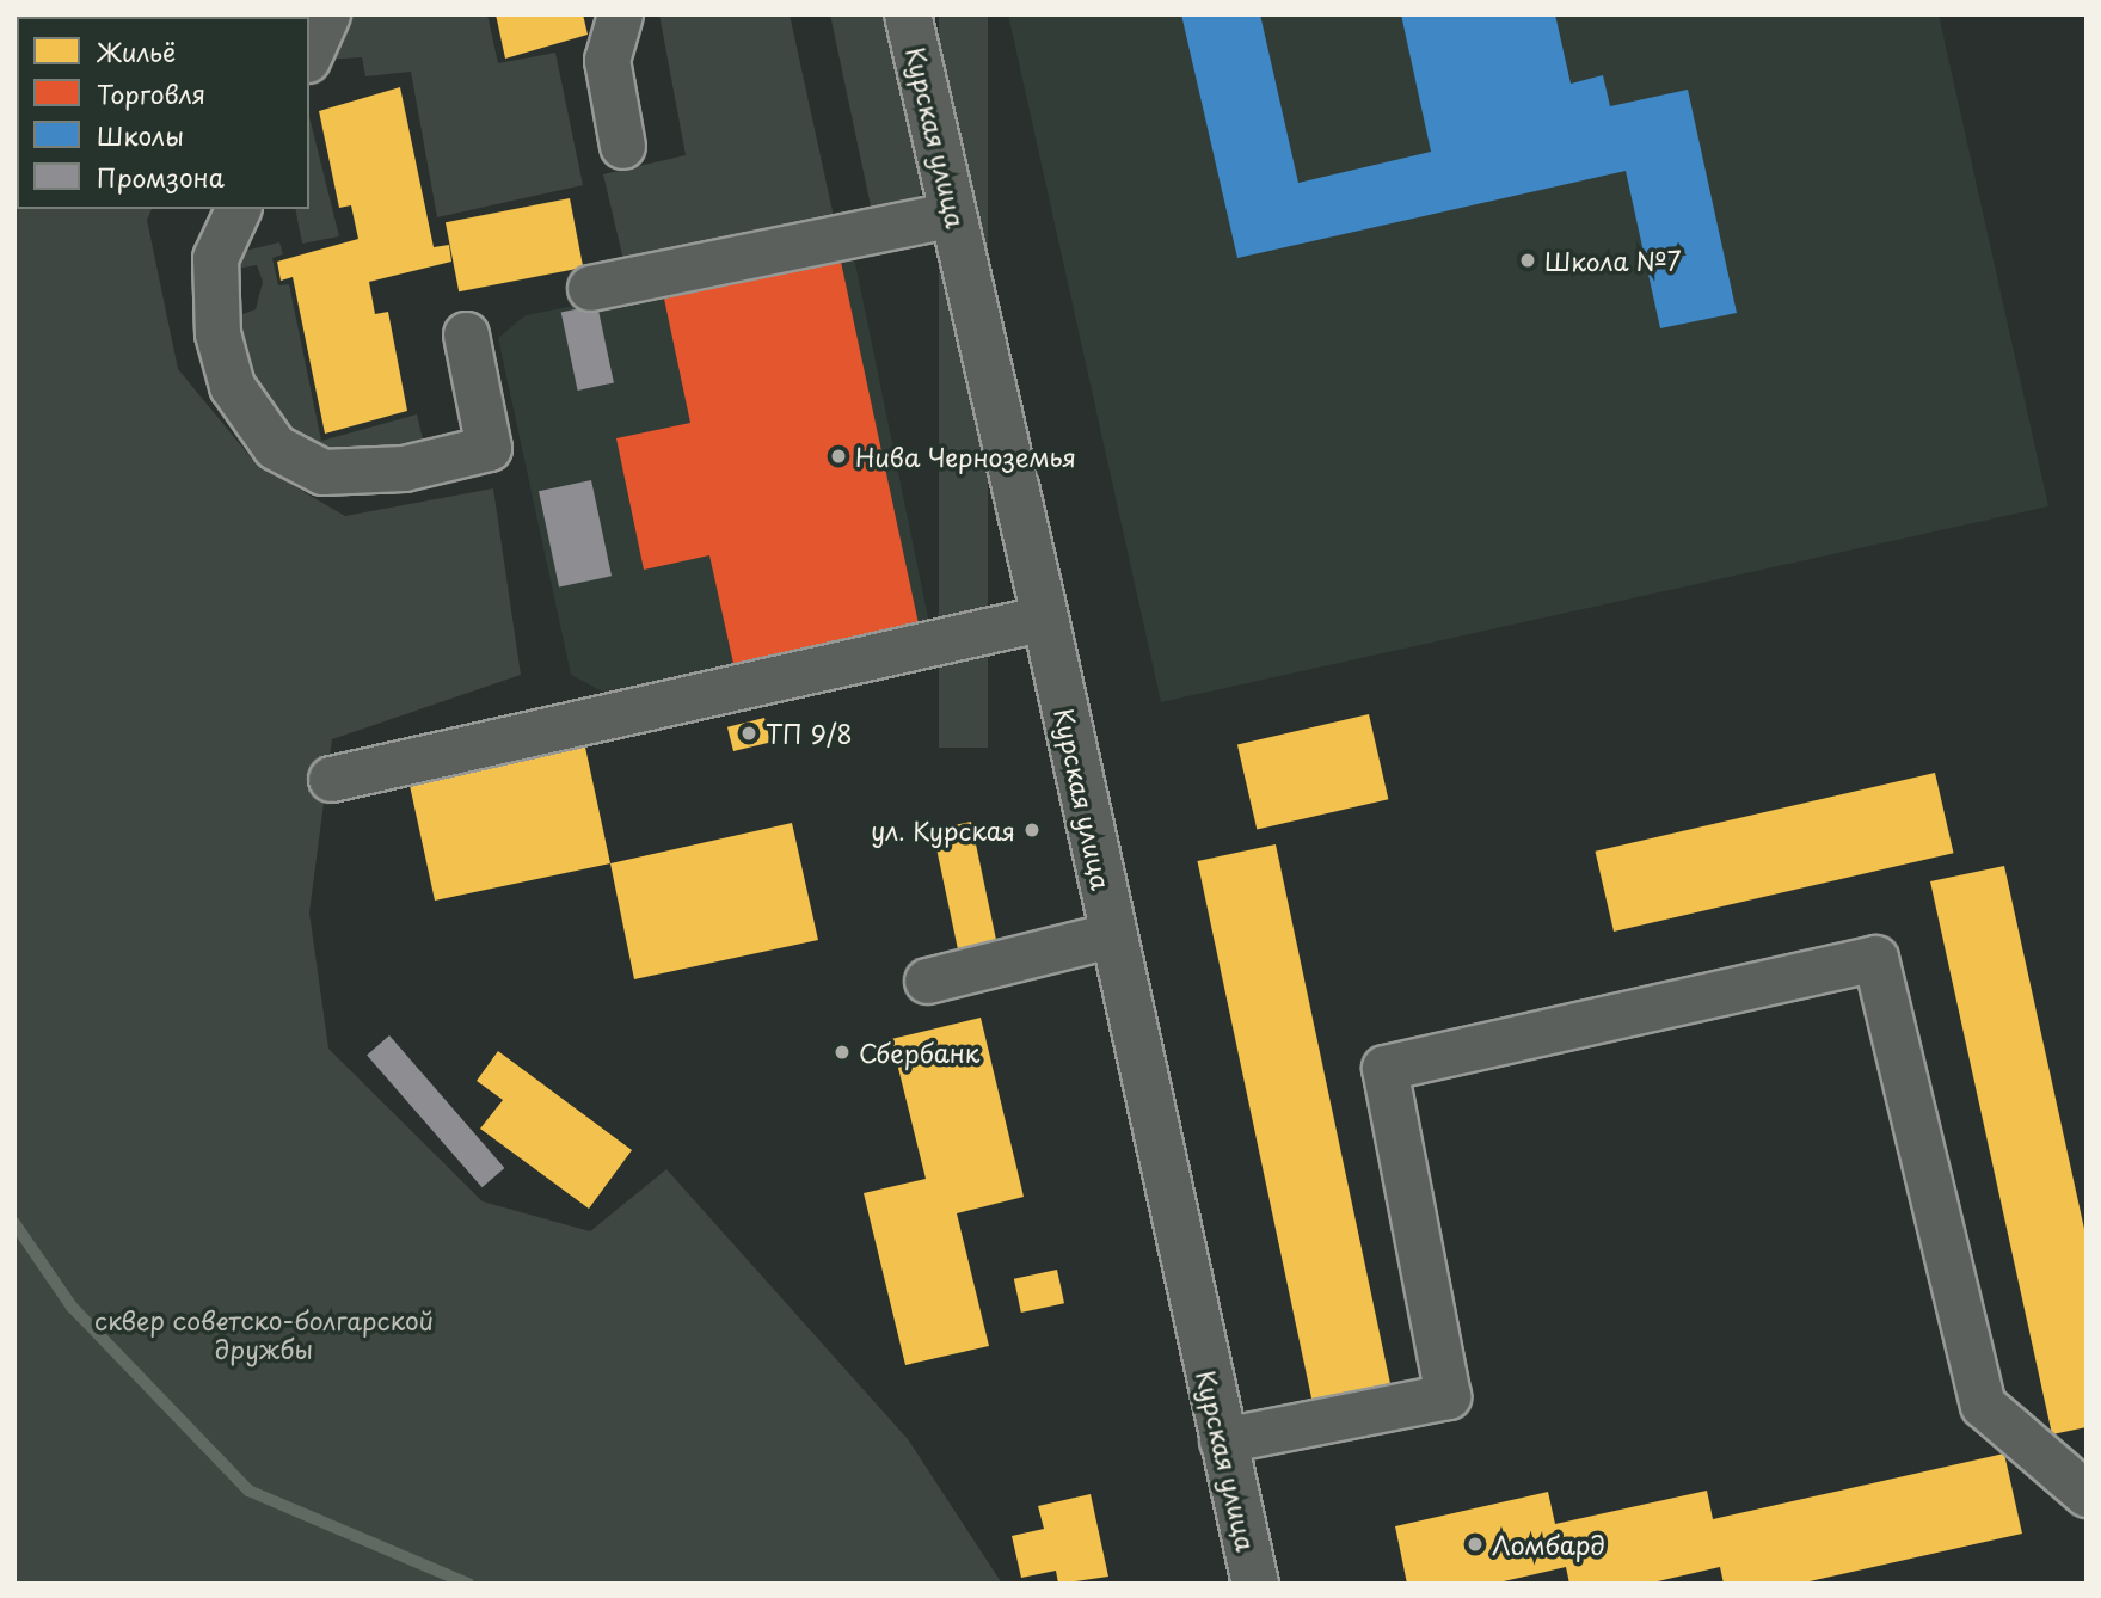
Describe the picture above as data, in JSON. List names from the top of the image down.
{
  "streets": {
    "main road": ["Курская улица"]
  },
  "parks": ["сквер советско-болгарской дружбы"],
  "places": [
    "Школа №7",
    "Нива Черноземья",
    "ТП 9/8",
    "ул. Курская",
    "Сбербанк",
    "Ломбард"
  ],
  "legend": [
    "Жильё",
    "Торговля",
    "Школы",
    "Промзона"
  ]
}
